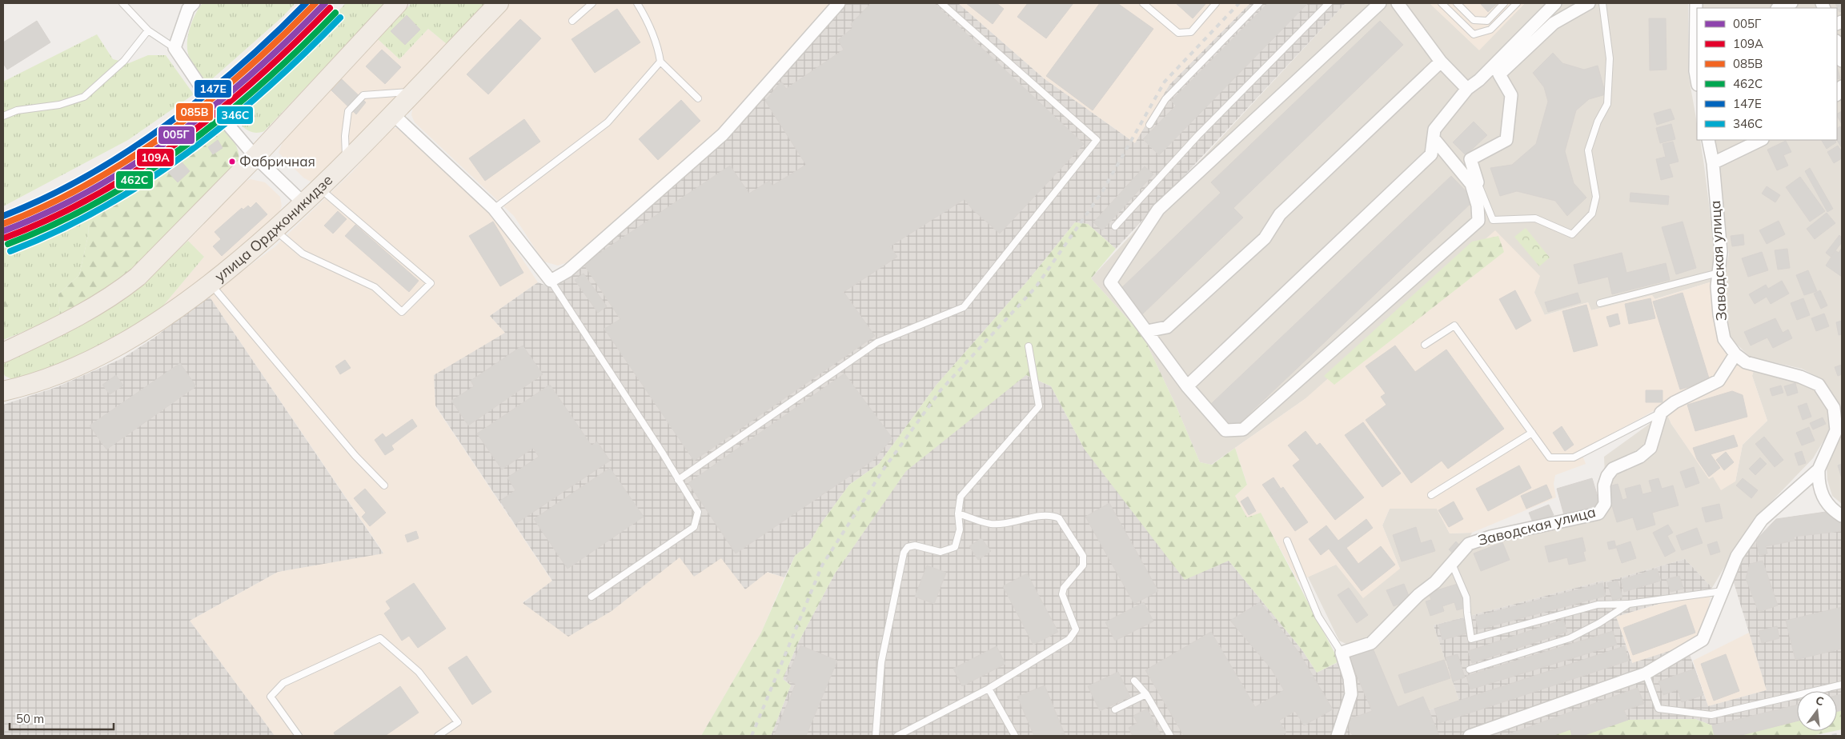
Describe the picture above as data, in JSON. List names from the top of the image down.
{
  "streets": {
    "main road": ["улица Орджоникидзе"],
    "street": ["Заводская улица"]
  },
  "places": ["Фабричная"],
  "lines": [
    "transit line 005Г",
    "transit line 085В",
    "transit line 147Е",
    "transit line 109А",
    "transit line 462С",
    "transit line 346С"
  ],
  "legend": [
    "005Г",
    "109А",
    "085В",
    "462С",
    "147Е",
    "346С"
  ],
  "scale_bar": "50 m",
  "north": "top"
}
